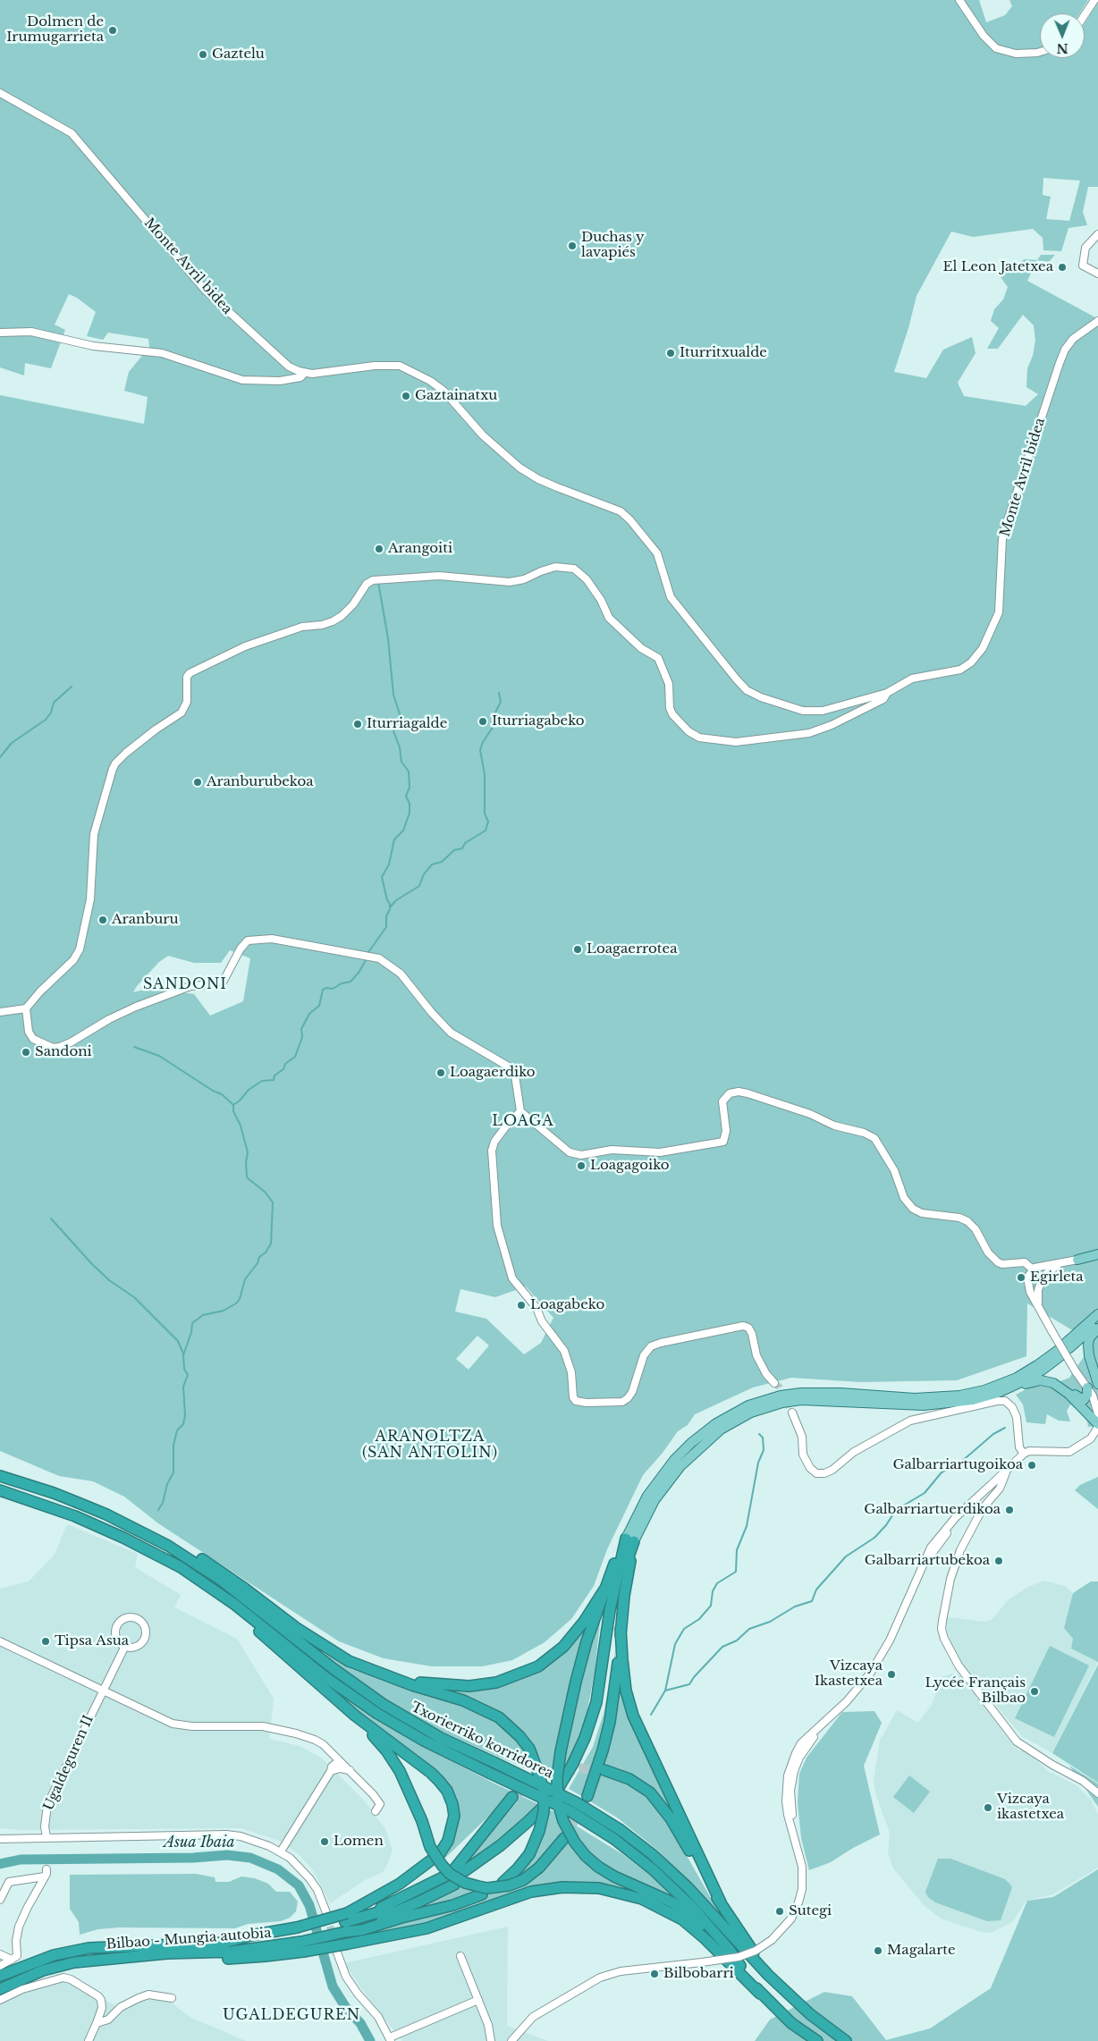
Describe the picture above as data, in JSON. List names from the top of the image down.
{
  "streets": {
    "highway": ["Txorierriko korridorea", "Bilbao - Mungia autobia"],
    "street": ["Monte Avril bidea", "Ugaldeguren II"]
  },
  "districts": [
    "SANDONI",
    "LOAGA",
    "ARANOLTZA (SAN ANTOLIN)",
    "UGALDEGUREN"
  ],
  "water": ["Asua Ibaia"],
  "places": [
    "Dolmen de Irumugarrieta",
    "Gaztelu",
    "Duchas y lavapiés",
    "El Leon Jatetxea",
    "Iturritxualde",
    "Gaztainatxu",
    "Arangoiti",
    "Iturriagabeko",
    "Iturriagalde",
    "Aranburubekoa",
    "Aranburu",
    "Loagaerrotea",
    "Sandoni",
    "Loagaerdiko",
    "Loagagoiko",
    "Egirleta",
    "Loagabeko",
    "Galbarriartugoikoa",
    "Galbarriartuerdikoa",
    "Galbarriartubekoa",
    "Tipsa Asua",
    "Vizcaya Ikastetxea",
    "Lycée Français Bilbao",
    "Vizcaya ikastetxea",
    "Lomen",
    "Sutegi",
    "Magalarte",
    "Bilbobarri"
  ],
  "north": "bottom"
}
